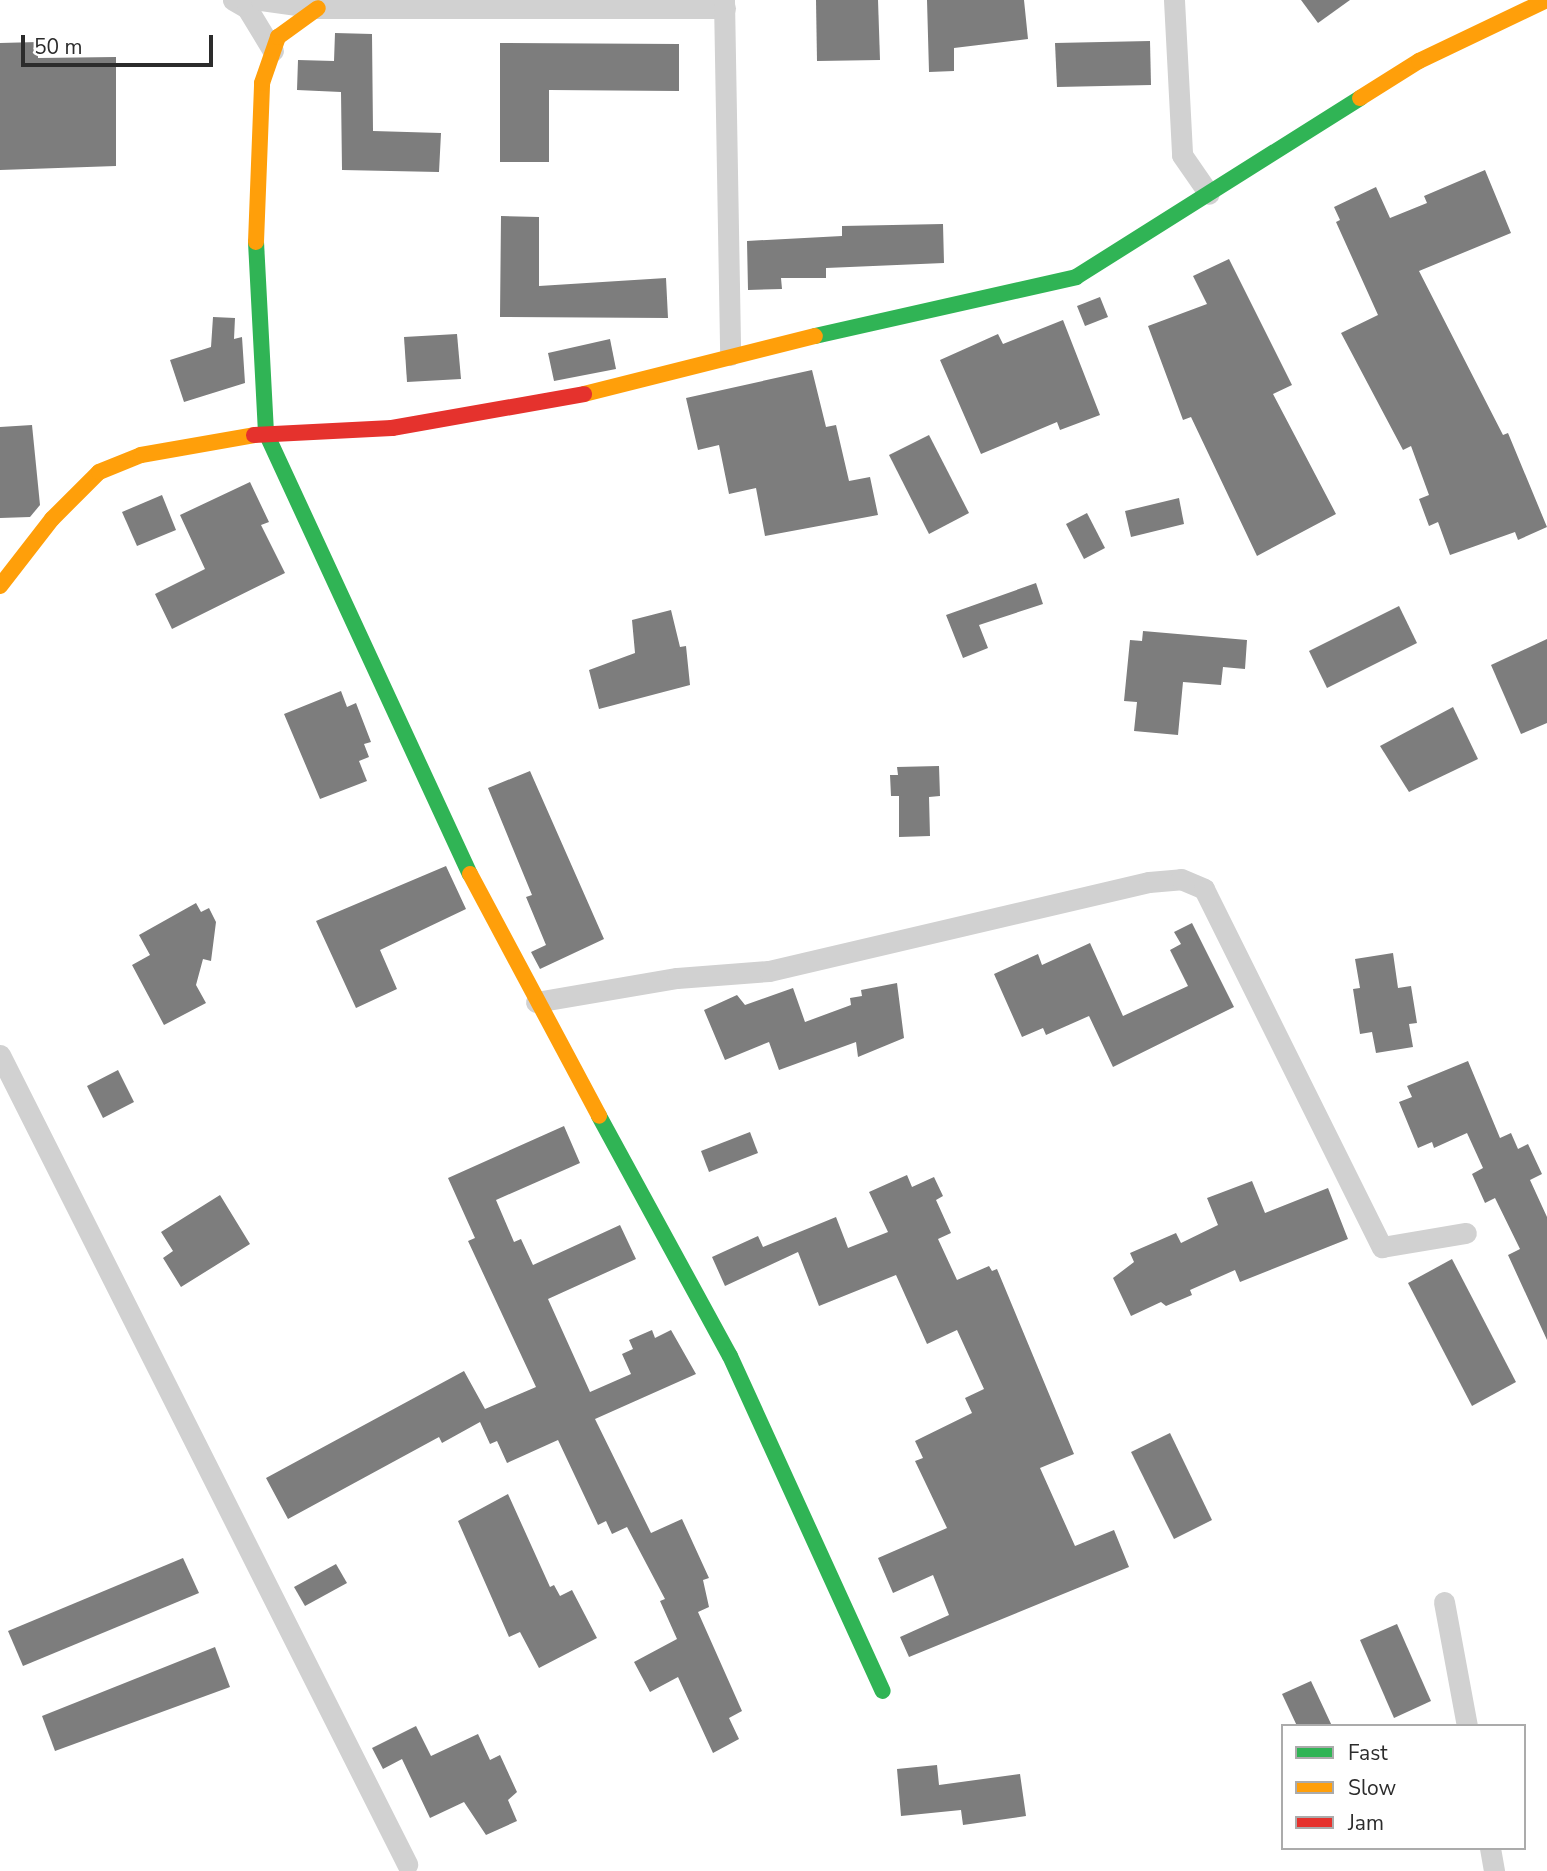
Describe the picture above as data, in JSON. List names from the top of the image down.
{
  "legend": ["Fast", "Slow", "Jam"],
  "scale_bar": "50 m"
}
